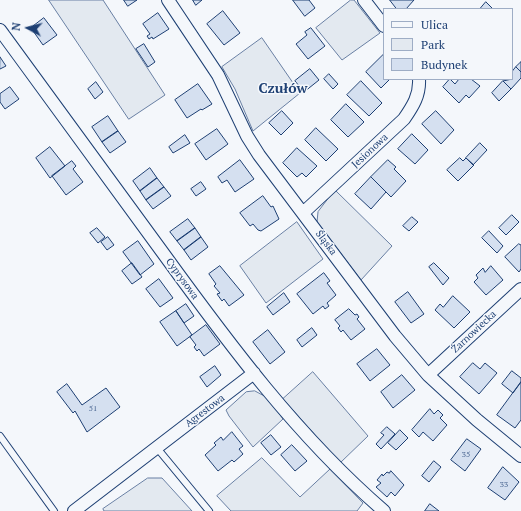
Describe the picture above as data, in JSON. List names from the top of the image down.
{
  "streets": {
    "street": [
      "Jesionowa",
      "Śląska",
      "Cyprysowa",
      "Żarnowiecka",
      "Agrestowa"
    ]
  },
  "crossings": [
    ["Jesionowa", "Śląska"],
    ["Śląska", "Żarnowiecka"],
    ["Cyprysowa", "Agrestowa"]
  ],
  "districts": ["Czułów"],
  "house_numbers": ["51", "35", "33"],
  "legend": ["Ulica", "Park", "Budynek"],
  "north": "left"
}
